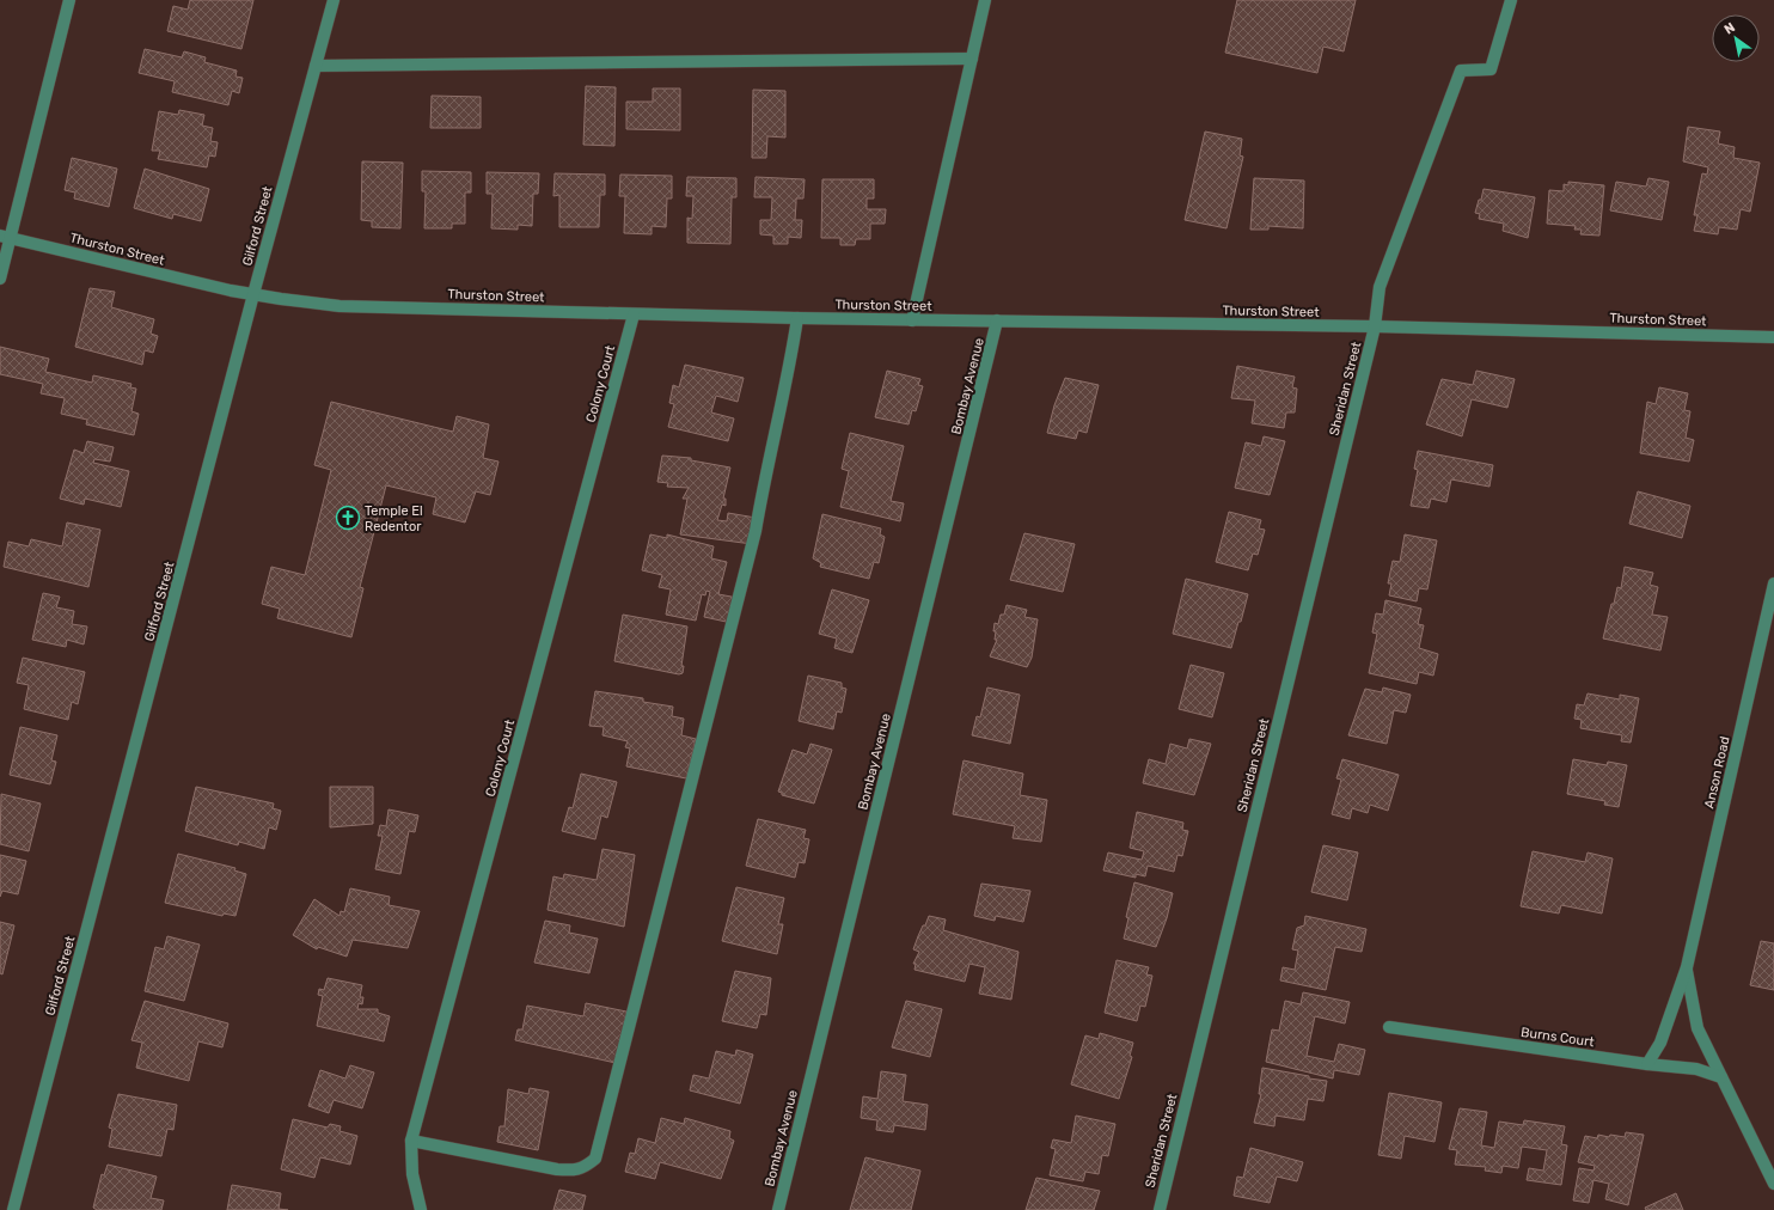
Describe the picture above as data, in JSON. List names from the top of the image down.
{
  "streets": {
    "street": [
      "Gilford Street",
      "Thurston Street",
      "Colony Court",
      "Bombay Avenue",
      "Sheridan Street",
      "Anson Road",
      "Burns Court"
    ]
  },
  "crossings": [
    ["Gilford Street", "Thurston Street"],
    ["Thurston Street", "Colony Court"],
    ["Thurston Street", "Bombay Avenue"],
    ["Thurston Street", "Sheridan Street"],
    ["Anson Road", "Burns Court"]
  ],
  "places": {
    "church": ["Temple El Redentor"]
  },
  "north": "top left"
}
